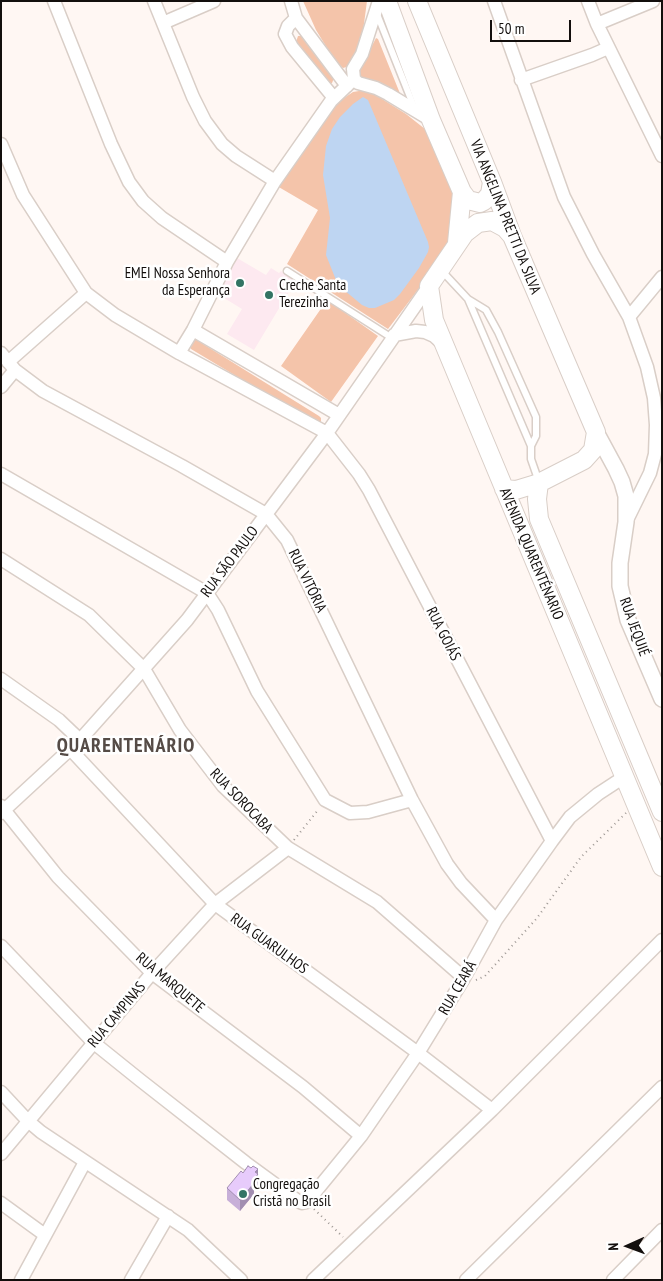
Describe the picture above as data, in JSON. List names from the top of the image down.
{
  "streets": {
    "main road": ["VIA ANGELINA PRETTI DA SILVA", "AVENIDA QUARENTÉNARIO"],
    "street": [
      "RUA SÃO PAULO",
      "RUA VITÓRIA",
      "RUA JEQUIÉ",
      "RUA GOIÁS",
      "RUA SOROCABA",
      "RUA GUARULHOS",
      "RUA MARQUETE",
      "RUA CEARÁ",
      "RUA CAMPINAS"
    ]
  },
  "crossings": [
    ["VIA ANGELINA PRETTI DA SILVA", "RUA JEQUIÉ"],
    ["AVENIDA QUARENTÉNARIO", "RUA SÃO PAULO"],
    ["AVENIDA QUARENTÉNARIO", "RUA CEARÁ"],
    ["RUA SÃO PAULO", "RUA VITÓRIA"],
    ["RUA SÃO PAULO", "RUA GOIÁS"],
    ["RUA SÃO PAULO", "RUA SOROCABA"],
    ["RUA SÃO PAULO", "RUA GUARULHOS"],
    ["RUA SÃO PAULO", "RUA MARQUETE"],
    ["RUA VITÓRIA", "RUA CEARÁ"],
    ["RUA GOIÁS", "RUA CEARÁ"],
    ["RUA SOROCABA", "RUA CEARÁ"],
    ["RUA SOROCABA", "RUA CAMPINAS"],
    ["RUA GUARULHOS", "RUA CEARÁ"],
    ["RUA GUARULHOS", "RUA CAMPINAS"],
    ["RUA MARQUETE", "RUA CEARÁ"],
    ["RUA MARQUETE", "RUA CAMPINAS"]
  ],
  "districts": ["QUARENTENÁRIO"],
  "places": ["EMEI Nossa Senhora da Esperança", "Creche Santa Terezinha", "Congregação Cristã no Brasil"],
  "scale_bar": "50 m",
  "north": "left"
}
